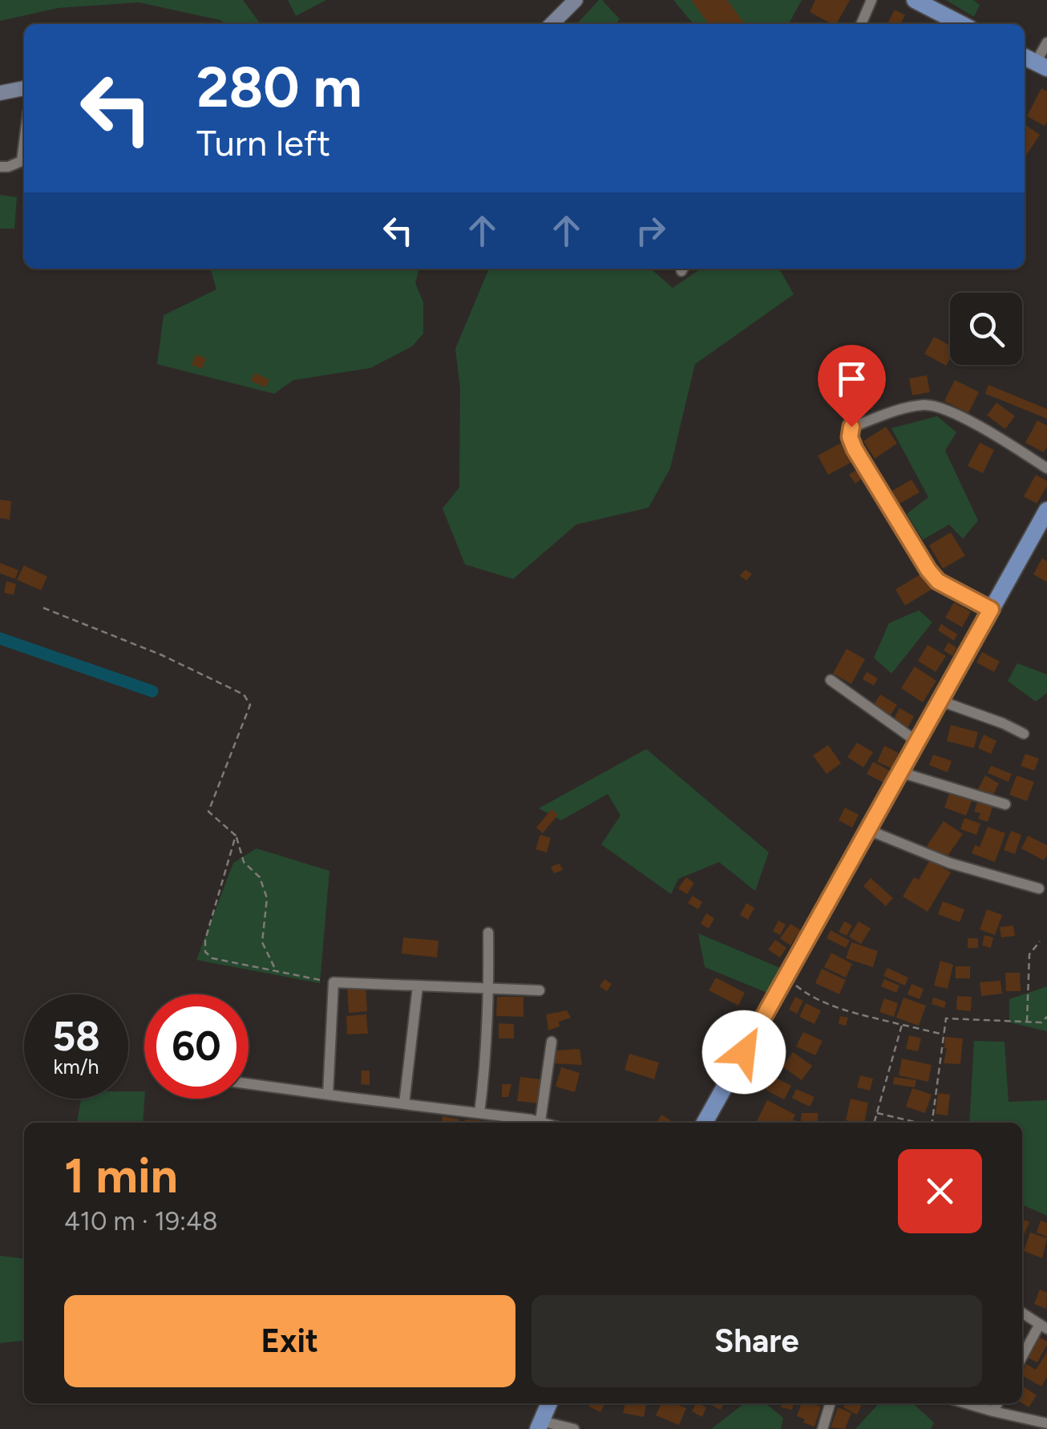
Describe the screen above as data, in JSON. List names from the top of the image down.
{
  "page": {
    "turn": ["280 m", "Turn left"],
    "speed": "58 km/h",
    "limit": "60",
    "heading": ["1 min", "410 m · 19:48"],
    "buttons": ["Exit", "Share"]
  }
}
